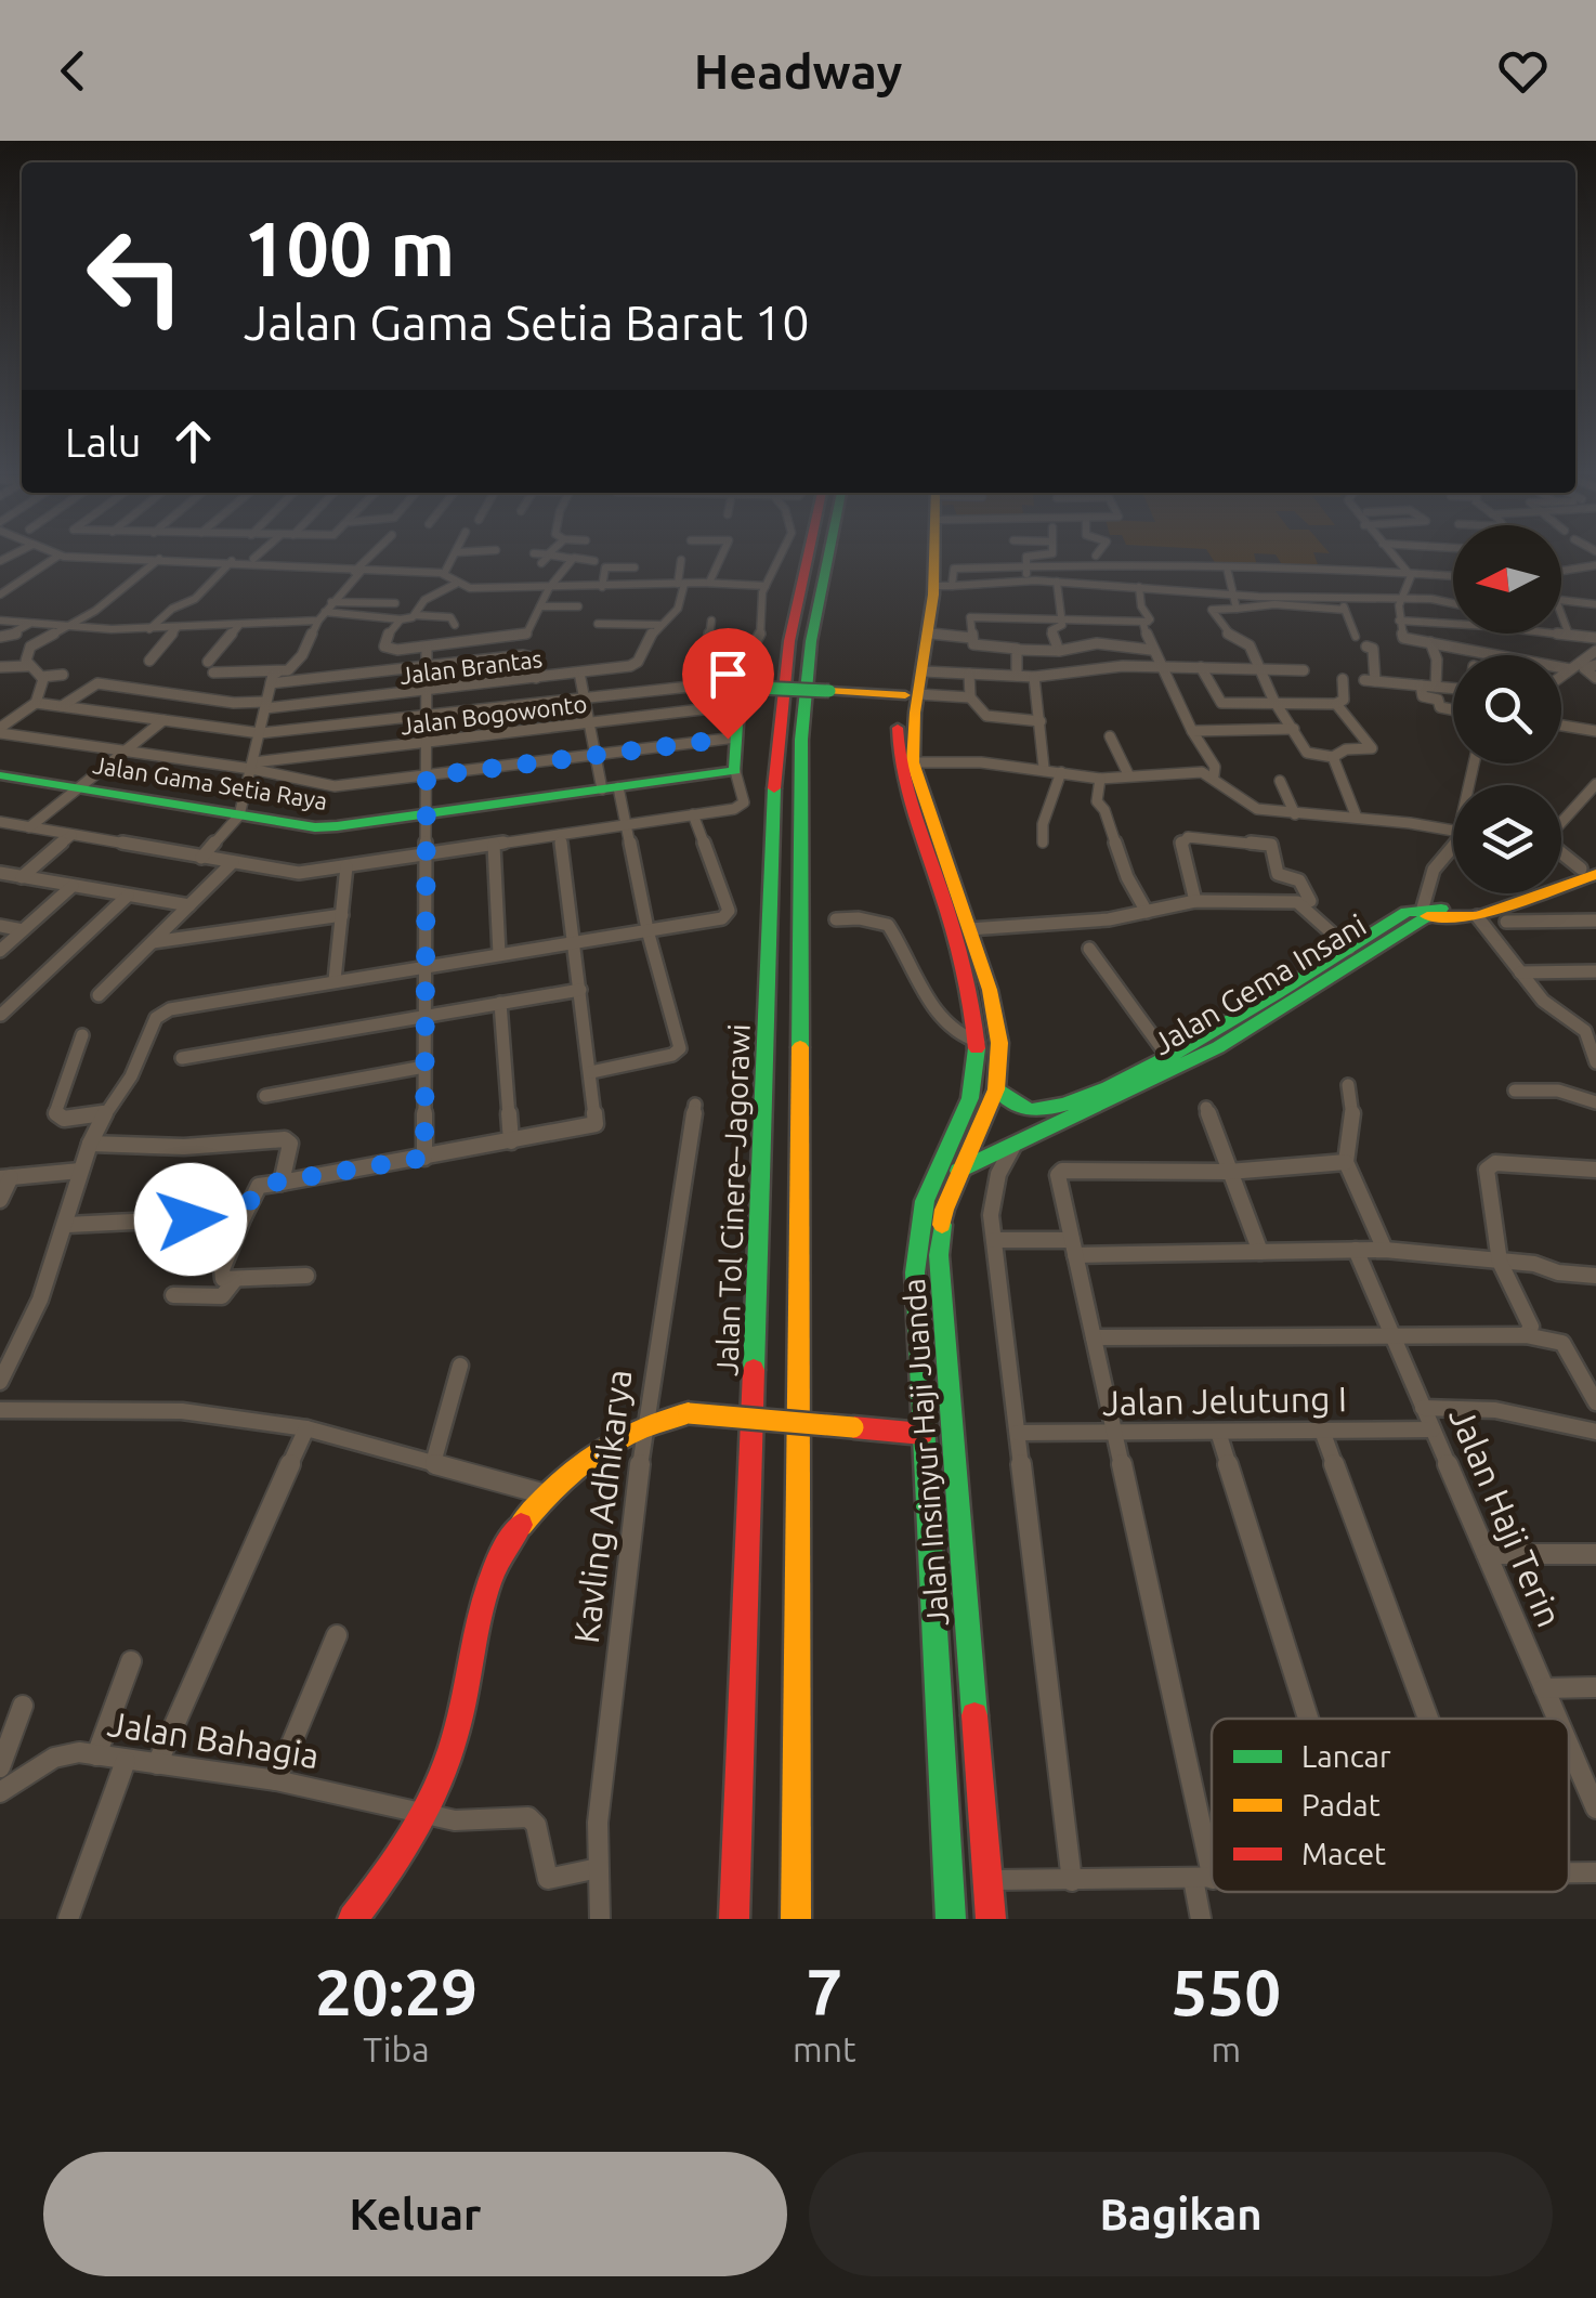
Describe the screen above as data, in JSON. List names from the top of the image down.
{
  "streets": {
    "main road": [
      "Jalan Gama Setia Raya",
      "Jalan Gema Insani",
      "Jalan Tol Cinere–Jagorawi",
      "Jalan Insinyur Haji Juanda"
    ],
    "street": [
      "Jalan Brantas",
      "Jalan Bogowonto",
      "Jalan Jelutung I",
      "Kavling Adhikarya",
      "Jalan Haji Terin",
      "Jalan Bahagia"
    ]
  },
  "crossings": [
    ["Jalan Gema Insani", "Jalan Insinyur Haji Juanda"],
    ["Jalan Jelutung I", "Jalan Haji Terin"]
  ],
  "legend": ["Lancar", "Padat", "Macet"],
  "north": "left",
  "page": {
    "header": "Headway",
    "turn": ["100 m", "Jalan Gama Setia Barat 10"],
    "then": "Lalu",
    "eta": [
      "20:29",
      "Tiba",
      "7",
      "mnt",
      "550",
      "m"
    ],
    "buttons": ["Keluar", "Bagikan"]
  }
}
